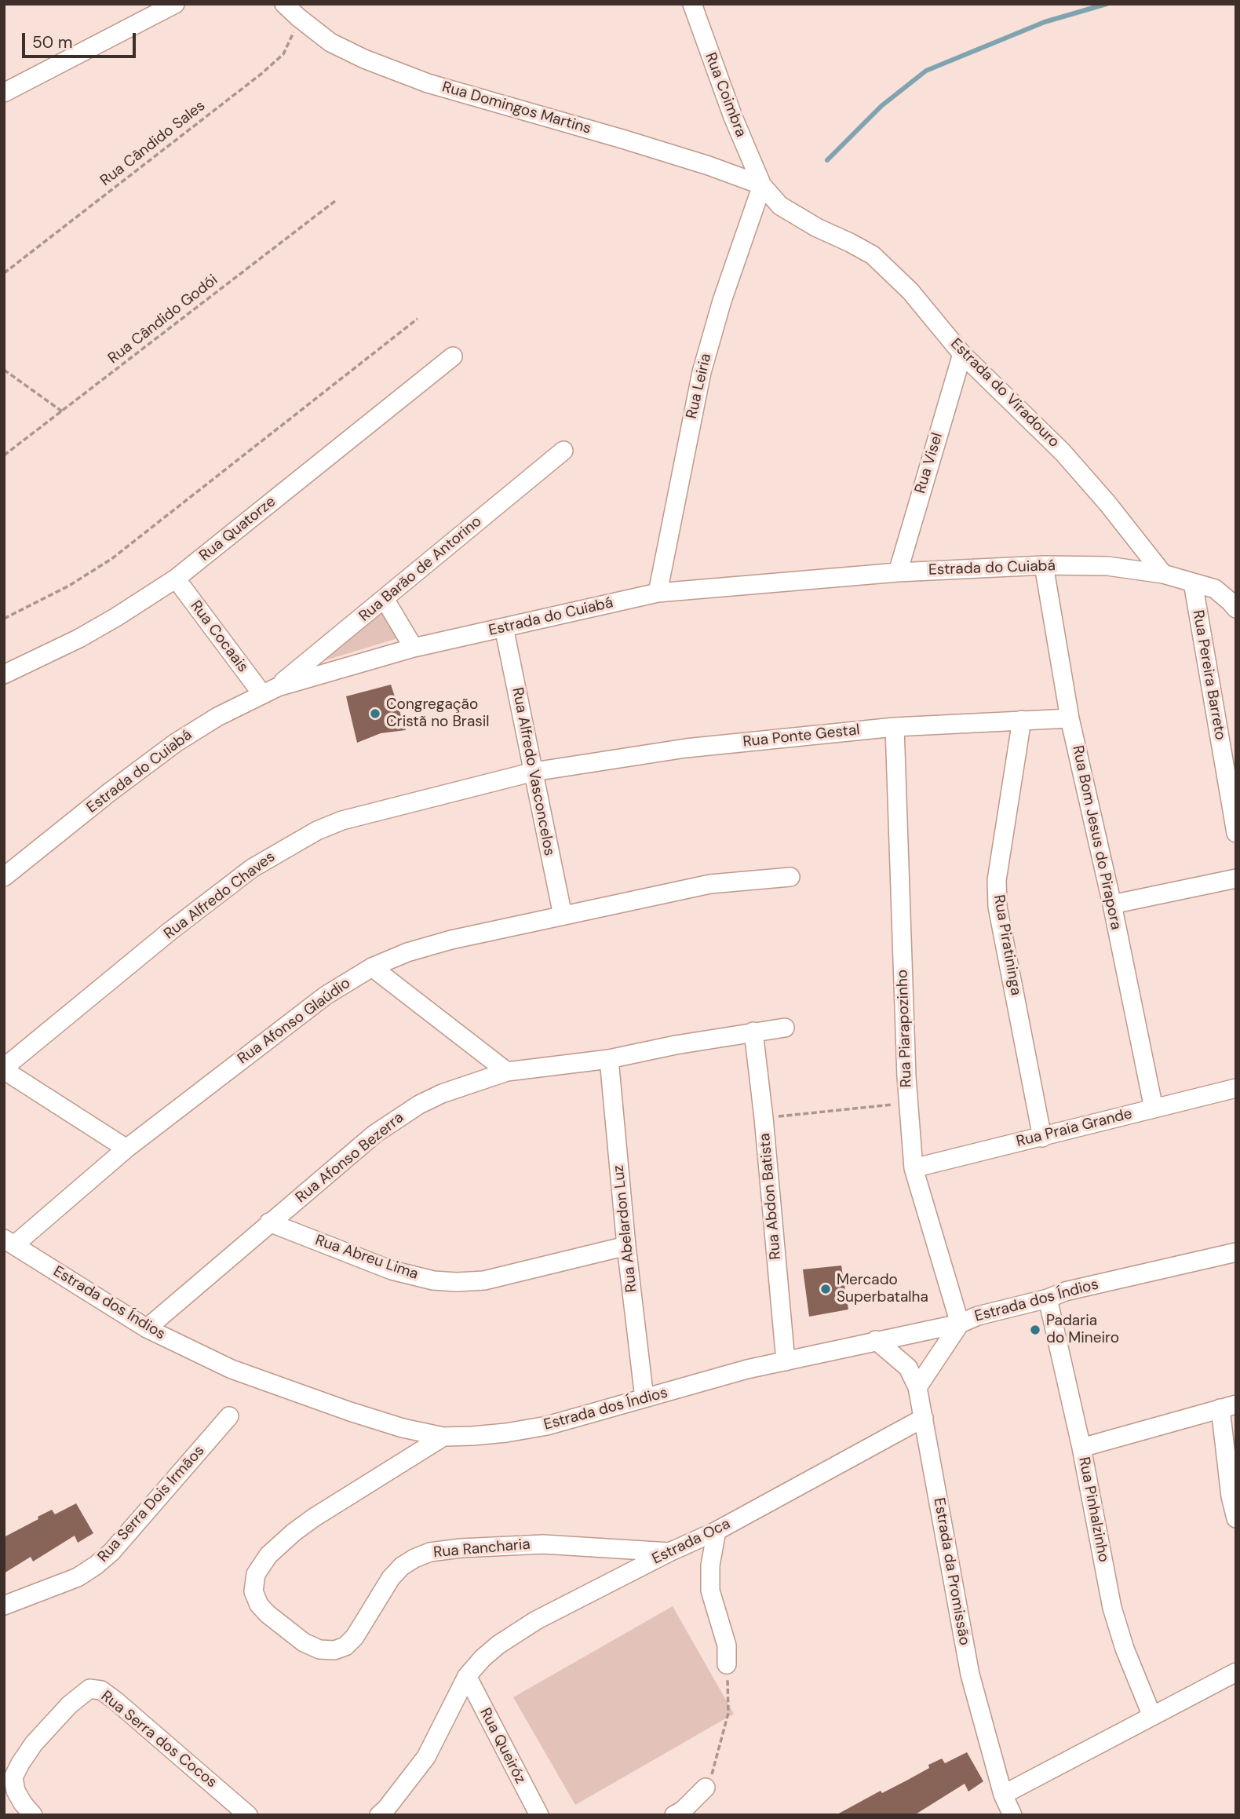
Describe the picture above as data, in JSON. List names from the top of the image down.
{
  "streets": {
    "street": [
      "Rua Coimbra",
      "Rua Domingos Martins",
      "Rua Leiria",
      "Estrada do Viradouro",
      "Rua Visel",
      "Rua Quatorze",
      "Estrada do Cuiabá",
      "Rua Barão de Antorino",
      "Rua Cocaais",
      "Rua Pereira Barreto",
      "Rua Ponte Gestal",
      "Rua Alfredo Vasconcelos",
      "Rua Bom Jesus do Pirapora",
      "Rua Alfredo Chaves",
      "Rua Piratininga",
      "Rua Afonso Glaúdio",
      "Rua Piarapozinho",
      "Rua Praia Grande",
      "Rua Afonso Bezerra",
      "Rua Abdon Batista",
      "Rua Abelardon Luz",
      "Rua Abreu Lima",
      "Estrada dos Índios",
      "Rua Serra Dois Irmãos",
      "Rua Pinhalzinho",
      "Estrada Oca",
      "Rua Rancharia",
      "Estrada da Promissão",
      "Rua Serra dos Cocos",
      "Rua Queiróz"
    ],
    "path": ["Rua Cândido Sales", "Rua Cândido Godói"]
  },
  "crossings": [
    ["Rua Coimbra", "Rua Domingos Martins"],
    ["Rua Coimbra", "Rua Leiria"],
    ["Rua Coimbra", "Estrada do Viradouro"],
    ["Rua Domingos Martins", "Rua Cândido Sales"],
    ["Rua Domingos Martins", "Rua Leiria"],
    ["Rua Domingos Martins", "Estrada do Viradouro"],
    ["Rua Leiria", "Estrada do Viradouro"],
    ["Rua Leiria", "Estrada do Cuiabá"],
    ["Estrada do Viradouro", "Rua Visel"],
    ["Estrada do Viradouro", "Estrada do Cuiabá"],
    ["Rua Visel", "Estrada do Cuiabá"],
    ["Rua Quatorze", "Rua Cocaais"],
    ["Estrada do Cuiabá", "Rua Barão de Antorino"],
    ["Estrada do Cuiabá", "Rua Cocaais"],
    ["Estrada do Cuiabá", "Rua Alfredo Vasconcelos"],
    ["Estrada do Cuiabá", "Rua Bom Jesus do Pirapora"],
    ["Rua Barão de Antorino", "Rua Cocaais"],
    ["Rua Ponte Gestal", "Rua Alfredo Vasconcelos"],
    ["Rua Ponte Gestal", "Rua Bom Jesus do Pirapora"],
    ["Rua Ponte Gestal", "Rua Alfredo Chaves"],
    ["Rua Ponte Gestal", "Rua Piratininga"],
    ["Rua Ponte Gestal", "Rua Piarapozinho"],
    ["Rua Alfredo Vasconcelos", "Rua Alfredo Chaves"],
    ["Rua Alfredo Vasconcelos", "Rua Afonso Glaúdio"],
    ["Rua Bom Jesus do Pirapora", "Rua Praia Grande"],
    ["Rua Piratininga", "Rua Praia Grande"],
    ["Rua Afonso Glaúdio", "Estrada dos Índios"],
    ["Rua Piarapozinho", "Rua Praia Grande"],
    ["Rua Piarapozinho", "Estrada dos Índios"],
    ["Rua Afonso Bezerra", "Rua Abdon Batista"],
    ["Rua Afonso Bezerra", "Rua Abelardon Luz"],
    ["Rua Afonso Bezerra", "Rua Abreu Lima"],
    ["Rua Afonso Bezerra", "Estrada dos Índios"],
    ["Rua Abdon Batista", "Estrada dos Índios"],
    ["Rua Abelardon Luz", "Rua Abreu Lima"],
    ["Rua Abelardon Luz", "Estrada dos Índios"],
    ["Estrada dos Índios", "Rua Pinhalzinho"],
    ["Estrada dos Índios", "Rua Rancharia"],
    ["Estrada dos Índios", "Estrada da Promissão"],
    ["Estrada Oca", "Rua Rancharia"],
    ["Estrada Oca", "Estrada da Promissão"],
    ["Estrada Oca", "Rua Queiróz"]
  ],
  "places": ["Congregação Cristã no Brasil", "Mercado Superbatalha", "Padaria do Mineiro"],
  "scale_bar": "50 m"
}
